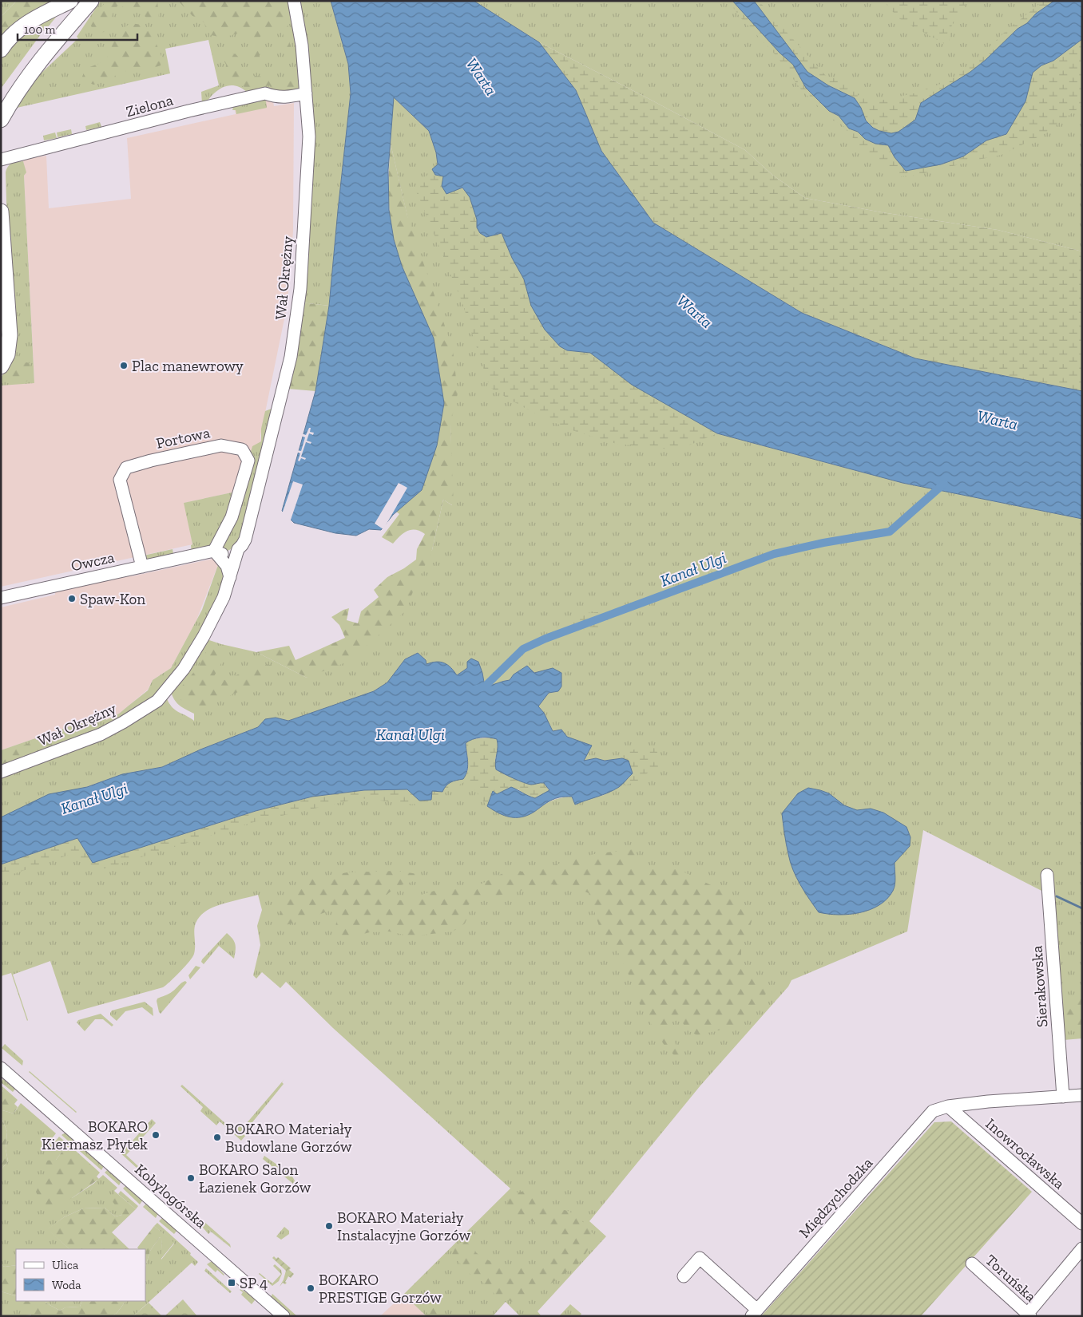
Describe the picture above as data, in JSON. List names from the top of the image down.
{
  "streets": {
    "street": [
      "Zielona",
      "Wał Okrężny",
      "Portowa",
      "Owcza",
      "Sierakowska",
      "Inowrocławska",
      "Kobylogórska",
      "Międzychodzka",
      "Toruńska"
    ]
  },
  "crossings": [
    ["Zielona", "Wał Okrężny"],
    ["Portowa", "Owcza"],
    ["Inowrocławska", "Międzychodzka"]
  ],
  "water": ["Warta", "Kanał Ulgi"],
  "places": {
    "other": [
      "Plac manewrowy",
      "Spaw-Kon",
      "BOKARO Kiermasz Płytek",
      "BOKARO Materiały Budowlane Gorzów",
      "BOKARO Salon Łazienek Gorzów",
      "BOKARO Materiały Instalacyjne Gorzów",
      "BOKARO PRESTIGE Gorzów"
    ],
    "transit": ["SP 4"]
  },
  "legend": ["Ulica", "Woda"],
  "scale_bar": "100 m"
}
